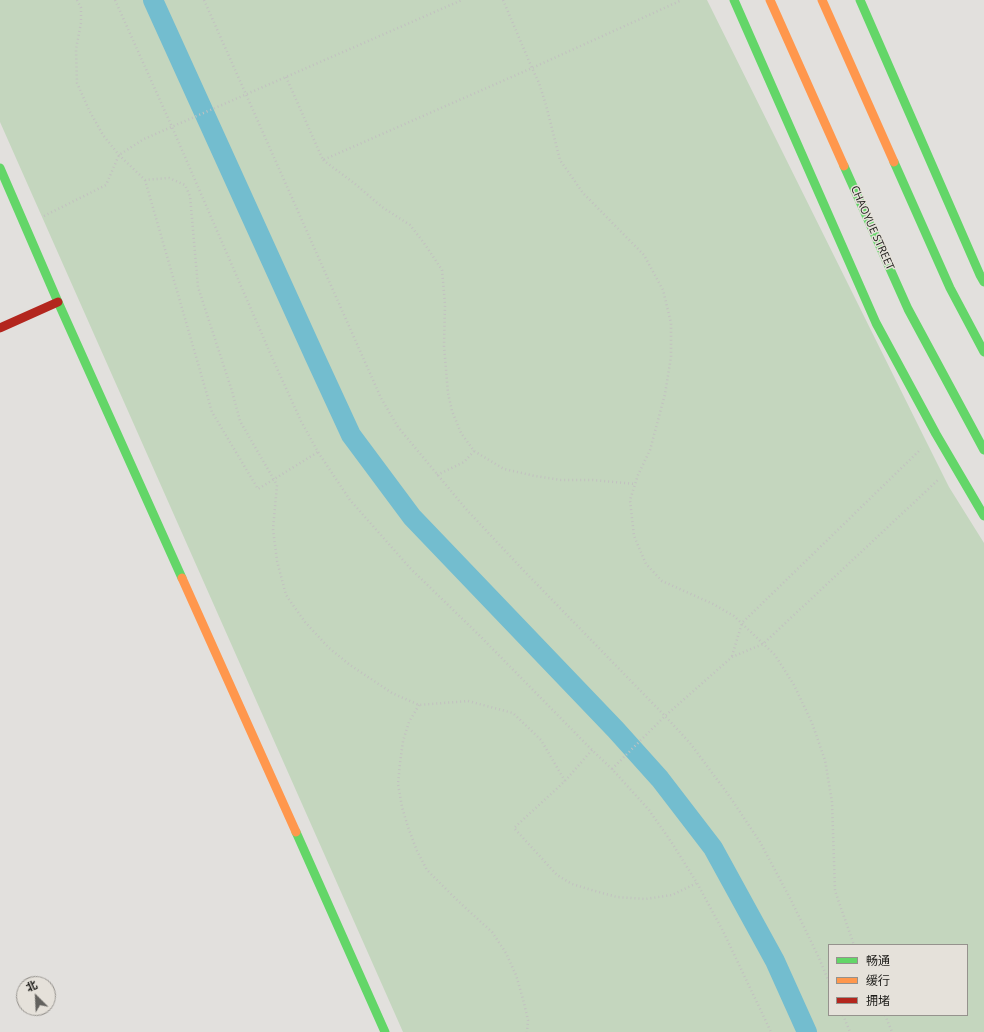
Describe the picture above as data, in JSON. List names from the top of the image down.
{
  "streets": {
    "street": ["CHAOYUE STREET"]
  },
  "legend": ["畅通", "缓行", "拥堵"],
  "north": "top left"
}
